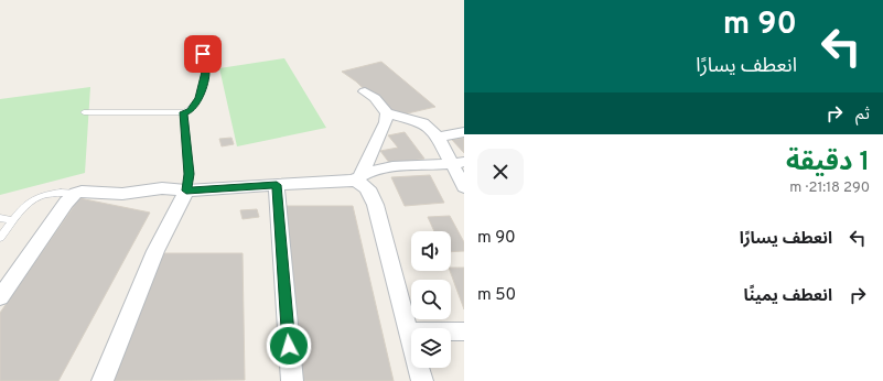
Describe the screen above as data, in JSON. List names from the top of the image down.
{
  "page": {
    "turn": ["90 m", "انعطف يسارًا"],
    "then": "ثم",
    "heading": ["1 دقيقة", "290 m · 21:18"],
    "list": [
      {
        "name": "انعطف يسارًا",
        "value": "90 m"
      },
      {
        "name": "انعطف يمينًا",
        "value": "50 m"
      }
    ]
  }
}
